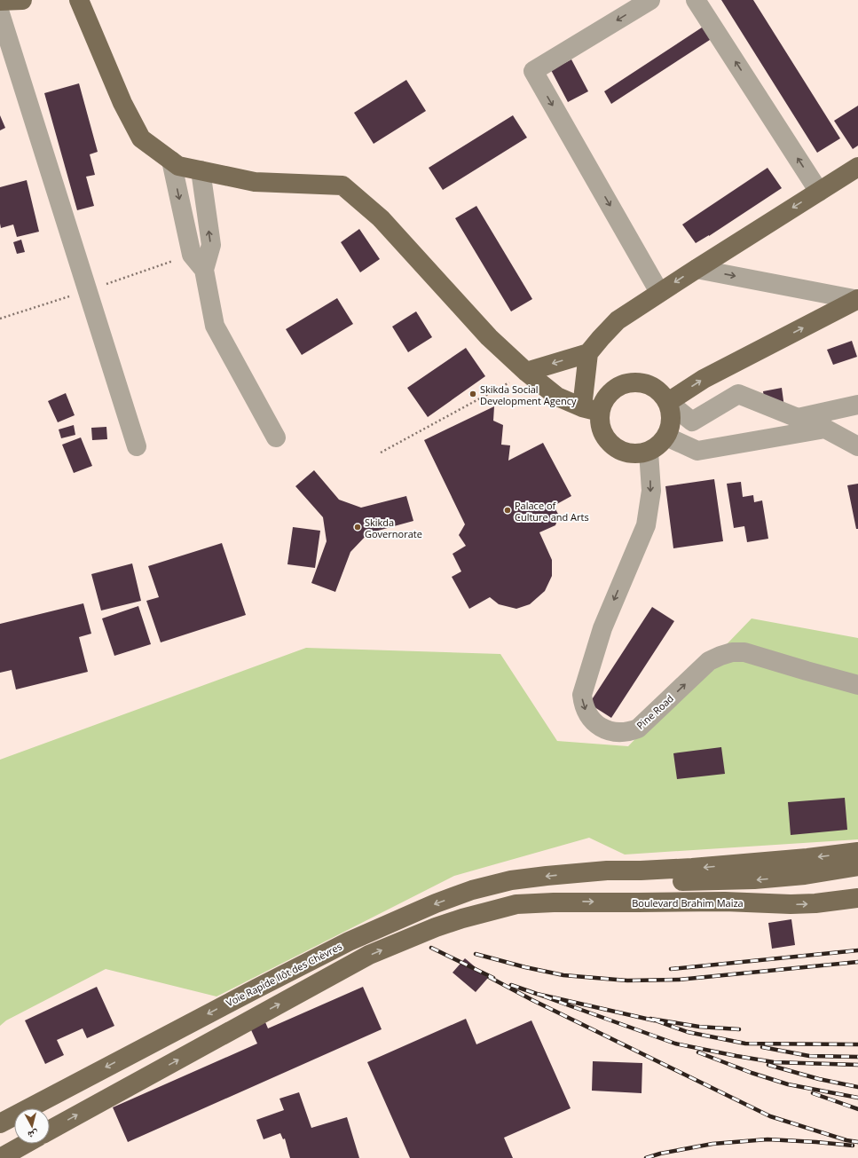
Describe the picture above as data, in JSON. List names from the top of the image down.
{
  "streets": {
    "main road": ["Boulevard Brahim Maiza", "Voie Rapide Ilôt des Chèvres"],
    "street": ["Pine Road"]
  },
  "one_way": ["Voie Rapide Ilôt des Chèvres"],
  "places": ["Skikda Social Development Agency", "Palace of Culture and Arts", "Skikda Governorate"],
  "north": "bottom"
}
